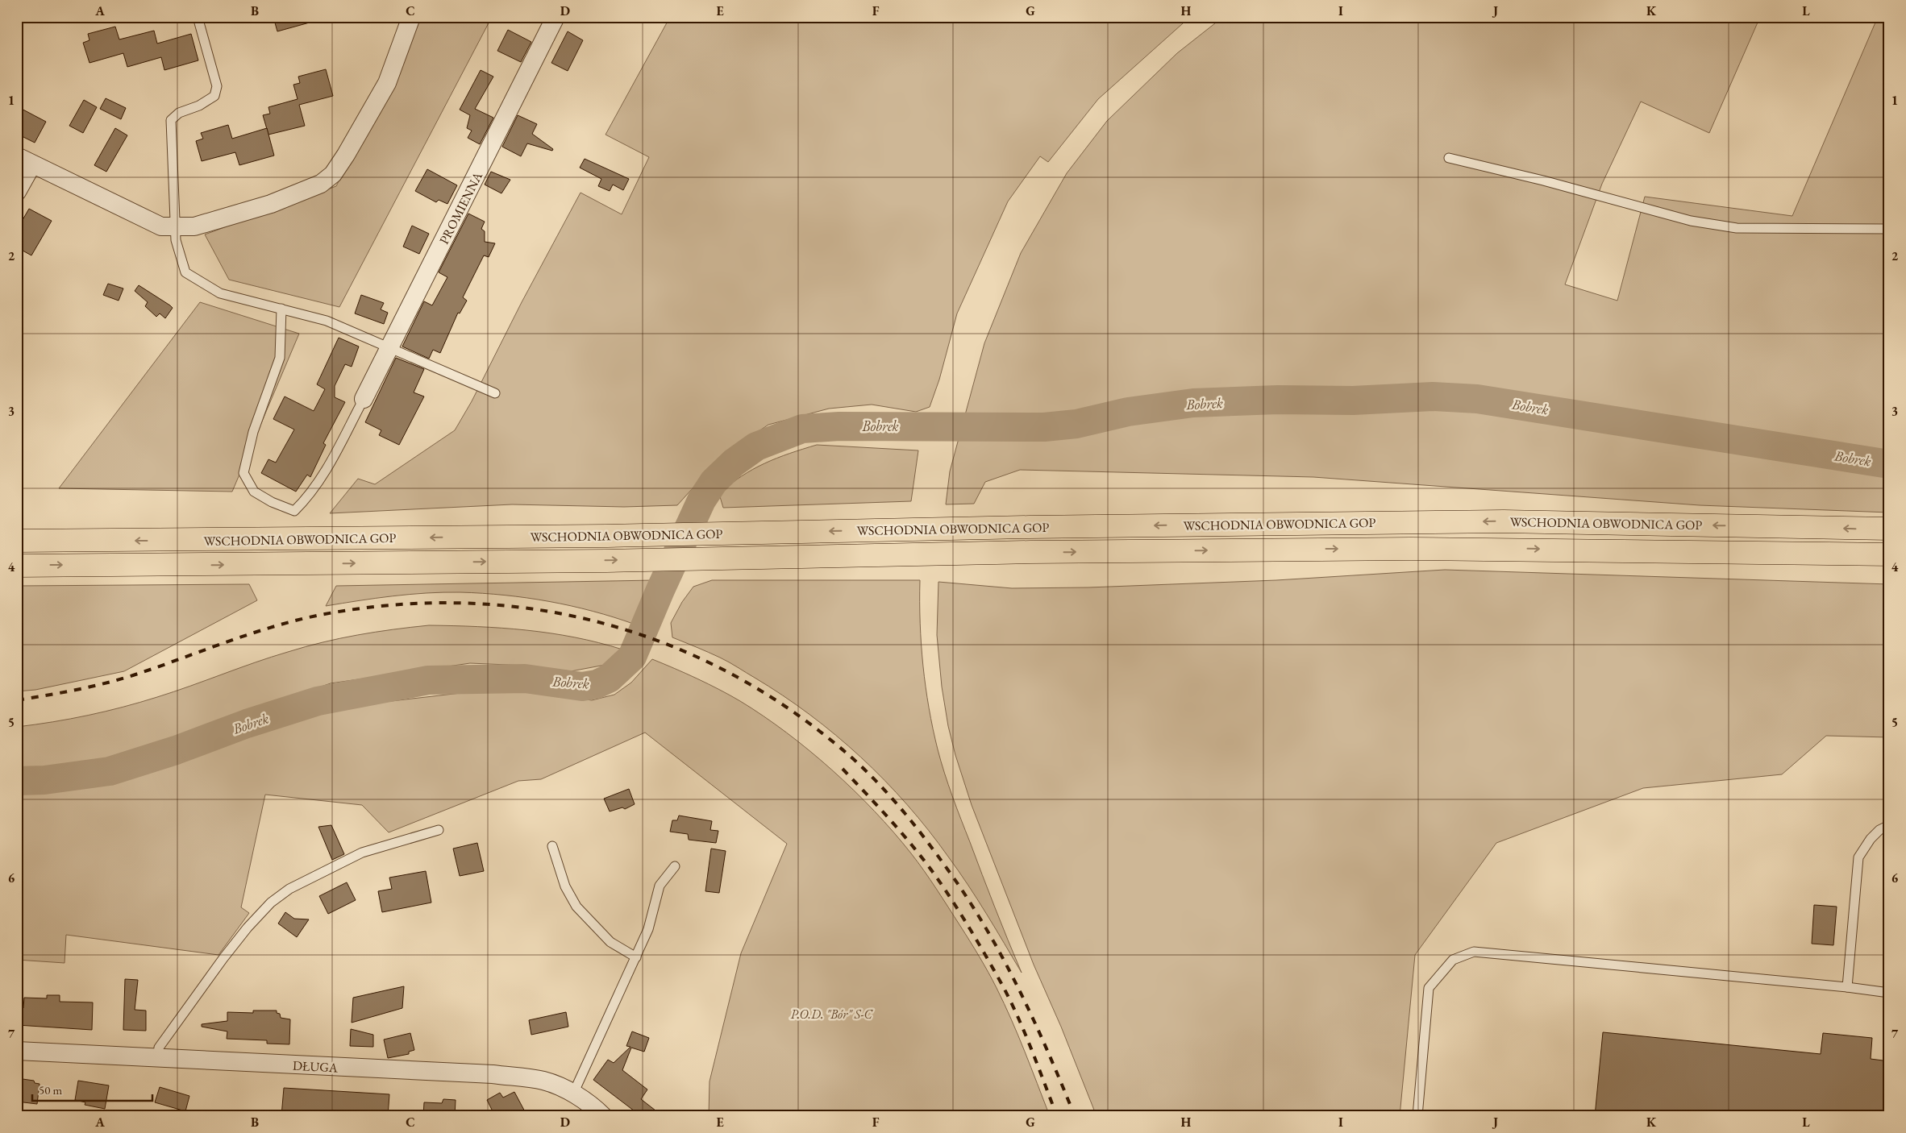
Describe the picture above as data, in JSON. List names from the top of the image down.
{
  "streets": {
    "highway": ["WSCHODNIA OBWODNICA GOP"],
    "street": ["PROMIENNA", "DŁUGA"]
  },
  "water": ["Bobrek"],
  "parks": ["P.O.D. \"Bór\" S-C"],
  "scale_bar": "50 m",
  "grid": {
    "columns": [
      "A",
      "B",
      "C",
      "D",
      "E",
      "F",
      "G",
      "H",
      "I",
      "J",
      "K",
      "L"
    ],
    "rows": [
      "1",
      "2",
      "3",
      "4",
      "5",
      "6",
      "7"
    ]
  }
}
